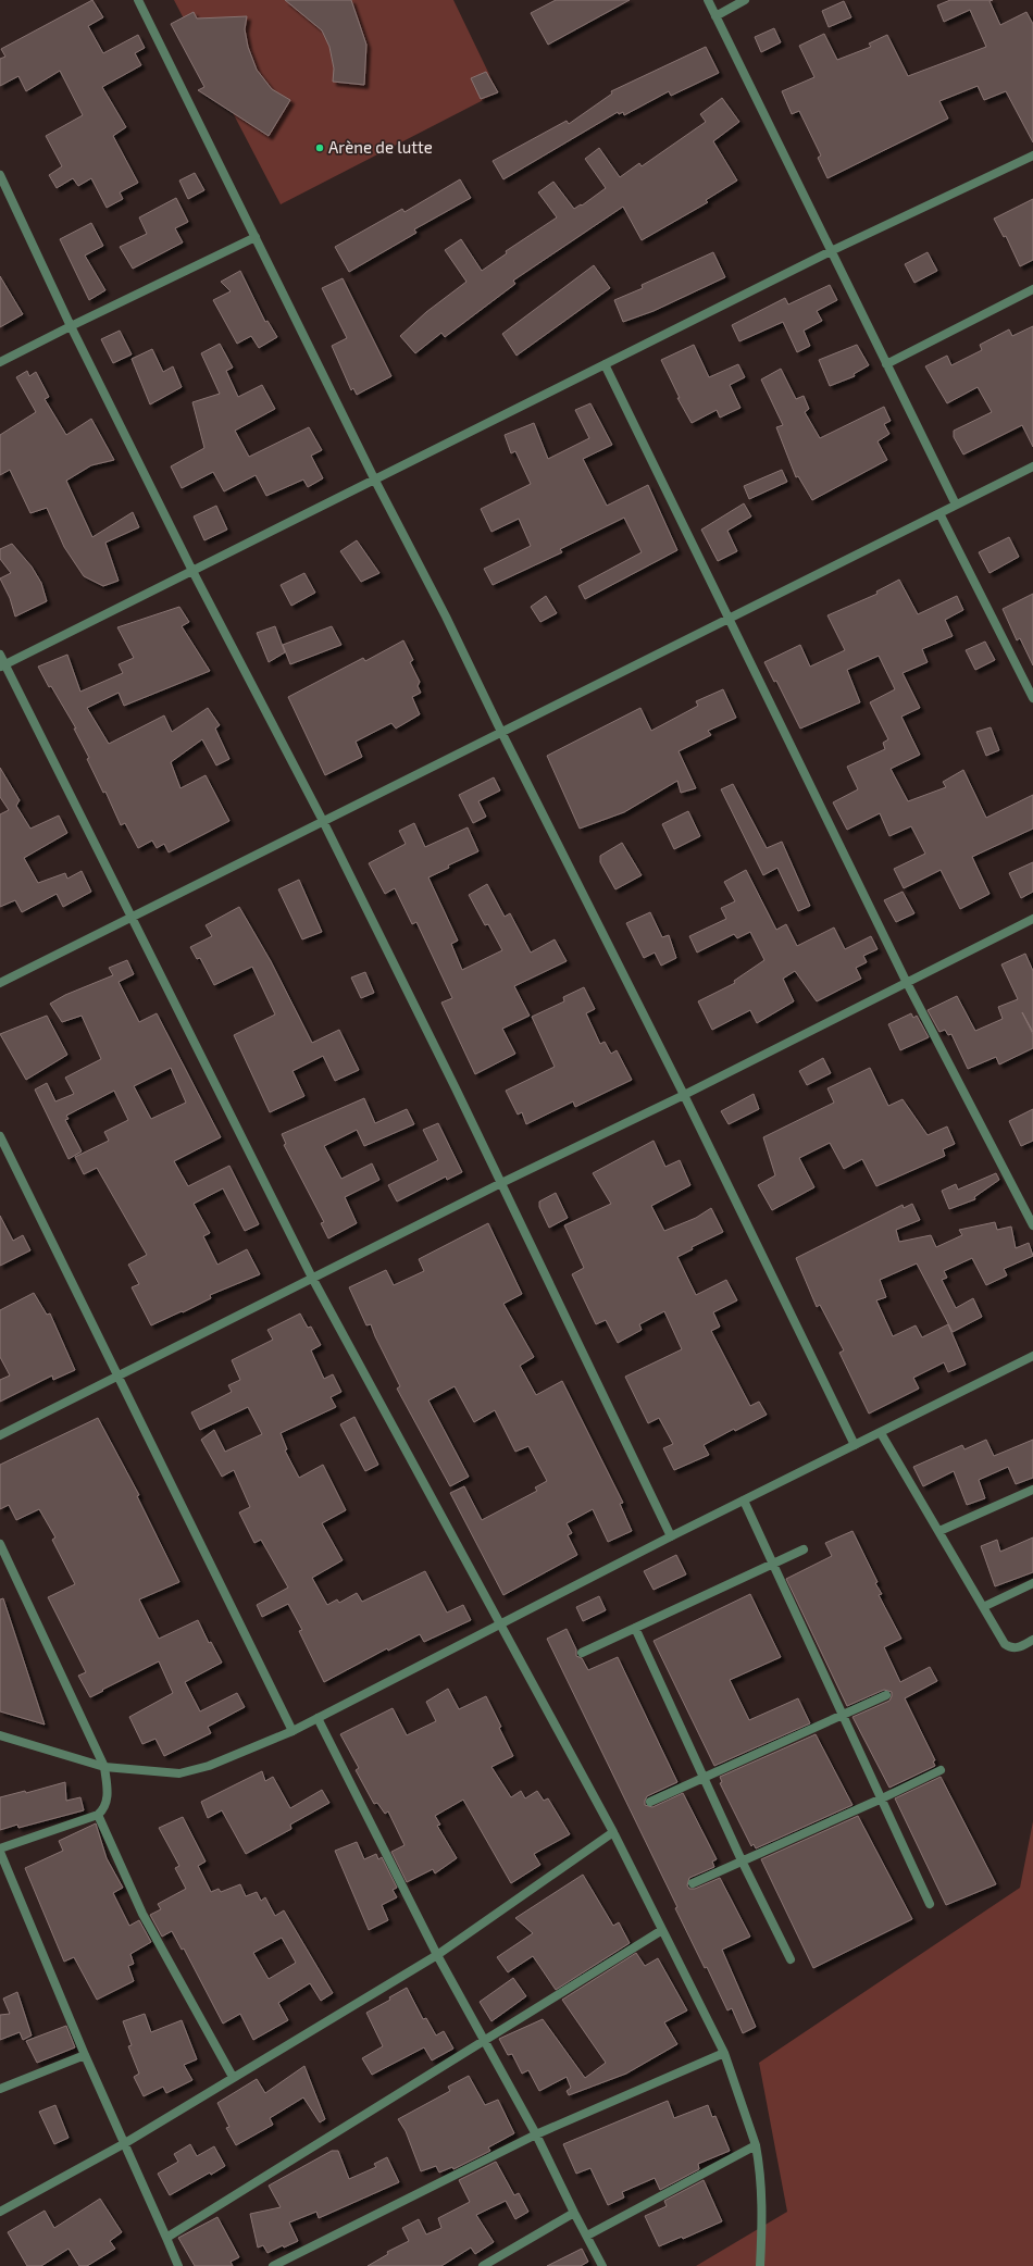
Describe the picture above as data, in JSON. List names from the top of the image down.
{
  "places": ["Arène de lutte"]
}
